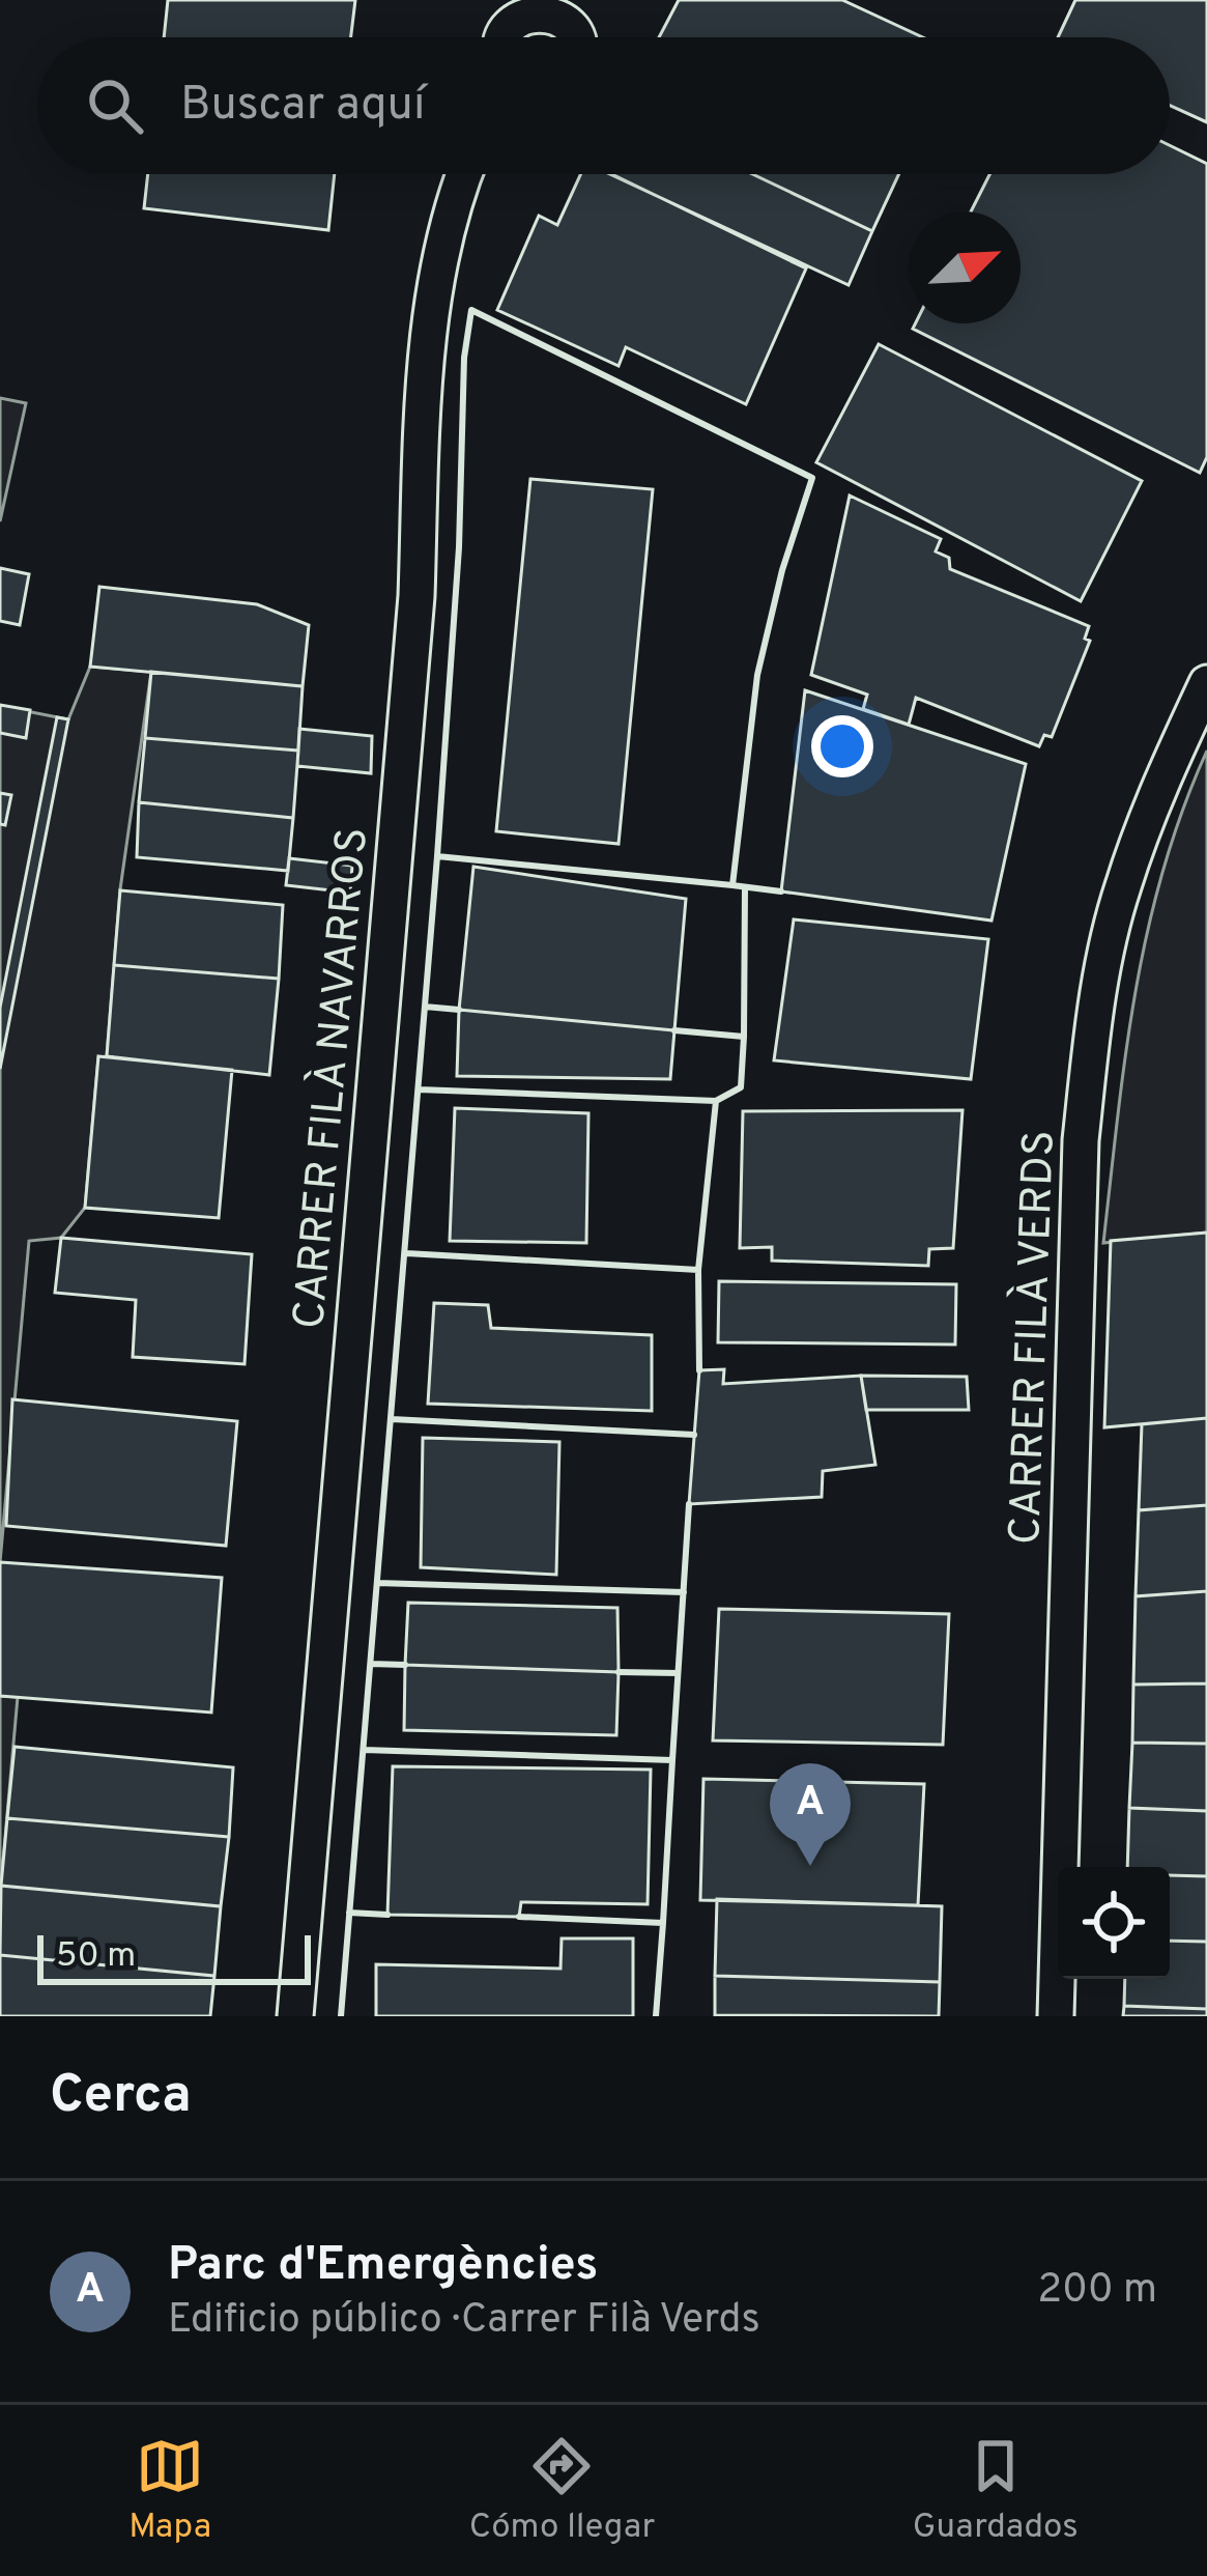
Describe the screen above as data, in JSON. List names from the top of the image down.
{
  "streets": {
    "street": ["CARRER FILÀ NAVARROS", "CARRER FILÀ VERDS"]
  },
  "scale_bar": "50 m",
  "north": "top right",
  "page": {
    "search": "Buscar aquí",
    "pins": "A",
    "scale": "50 m",
    "heading": "Cerca",
    "list": [
      {
        "mark": "A",
        "name": "Parc d'Emergències",
        "note": "Edificio público · Carrer Filà Verds",
        "value": "200 m"
      }
    ],
    "nav": ["Mapa", "Cómo llegar", "Guardados"]
  }
}
